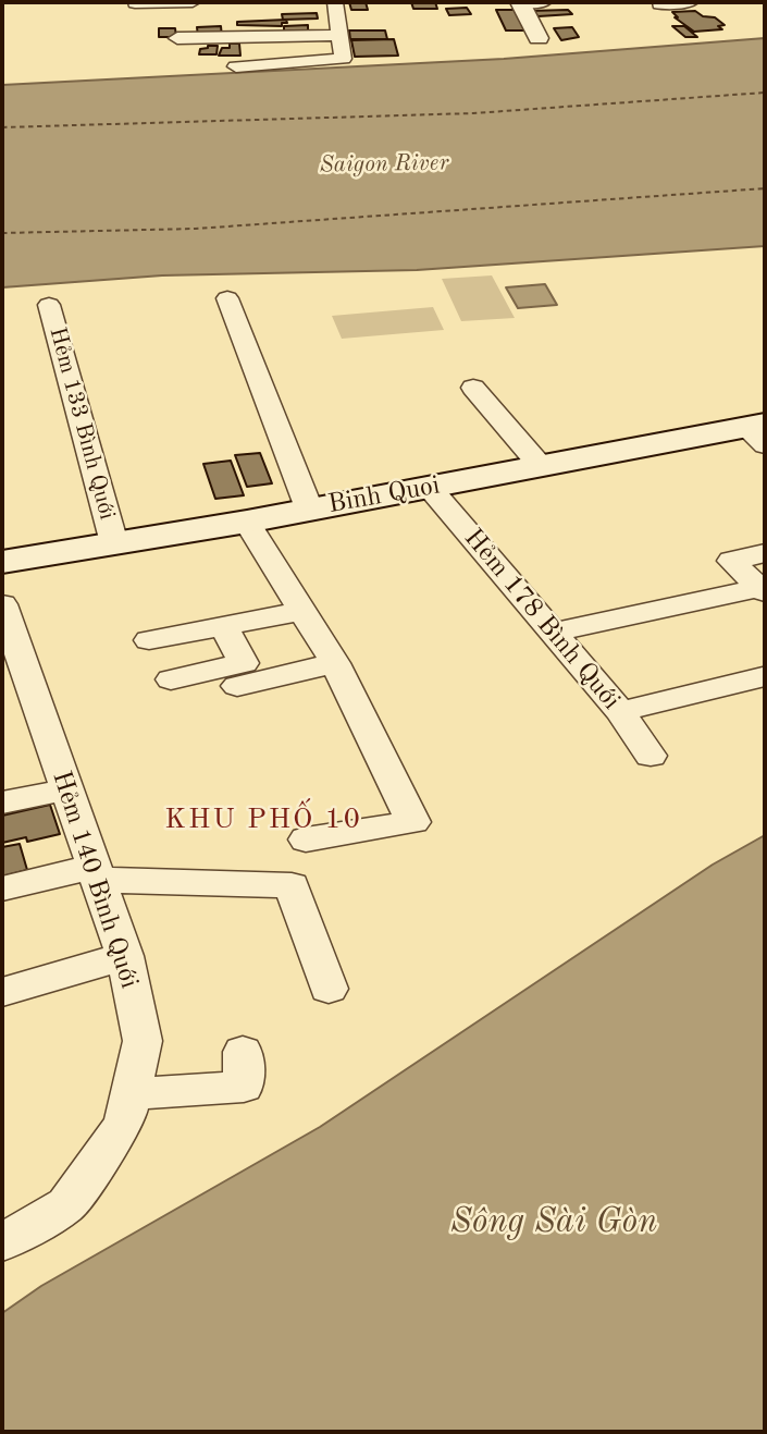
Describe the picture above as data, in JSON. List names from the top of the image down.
{
  "streets": {
    "main road": ["Binh Quoi"],
    "street": ["Hẻm 133 Bình Quới", "Hẻm 178 Bình Quới", "Hẻm 140 Bình Quới"]
  },
  "crossings": [
    ["Hẻm 133 Bình Quới", "Binh Quoi"],
    ["Binh Quoi", "Hẻm 178 Bình Quới"]
  ],
  "districts": ["KHU PHỐ 10"],
  "water": ["Saigon River", "Sông Sài Gòn"]
}
